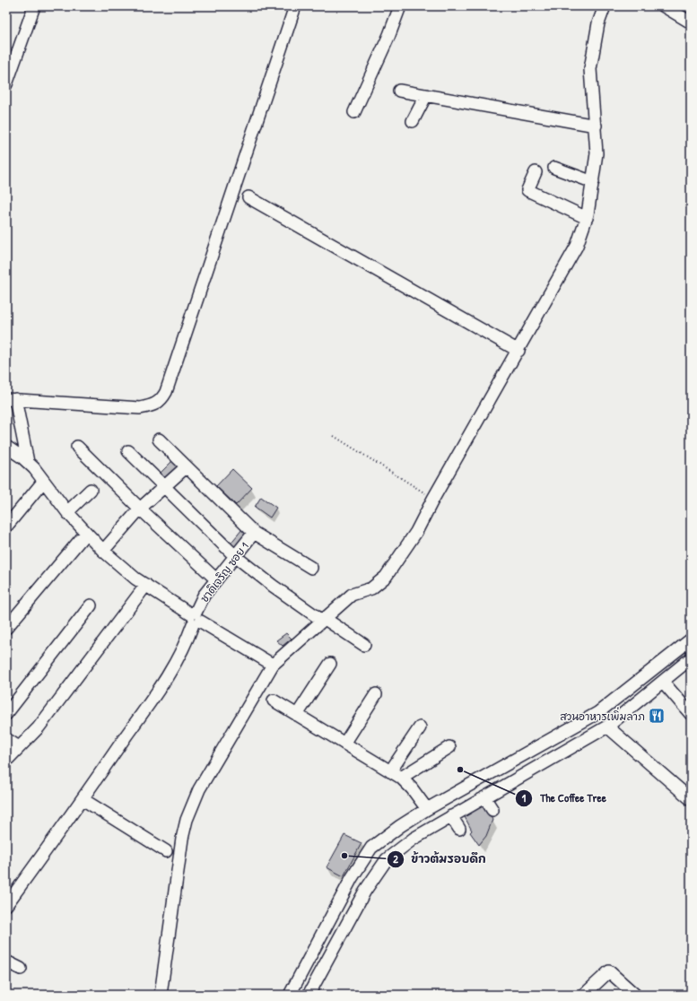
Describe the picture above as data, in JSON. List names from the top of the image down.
{
  "streets": {
    "street": ["ชาติเจริญ ซอย 1"]
  },
  "places": {
    "restaurant": ["สวนอาหารเพิ่มลาภ"],
    "other": ["The Coffee Tree", "ข้าวต้มรอบดึก"]
  }
}
